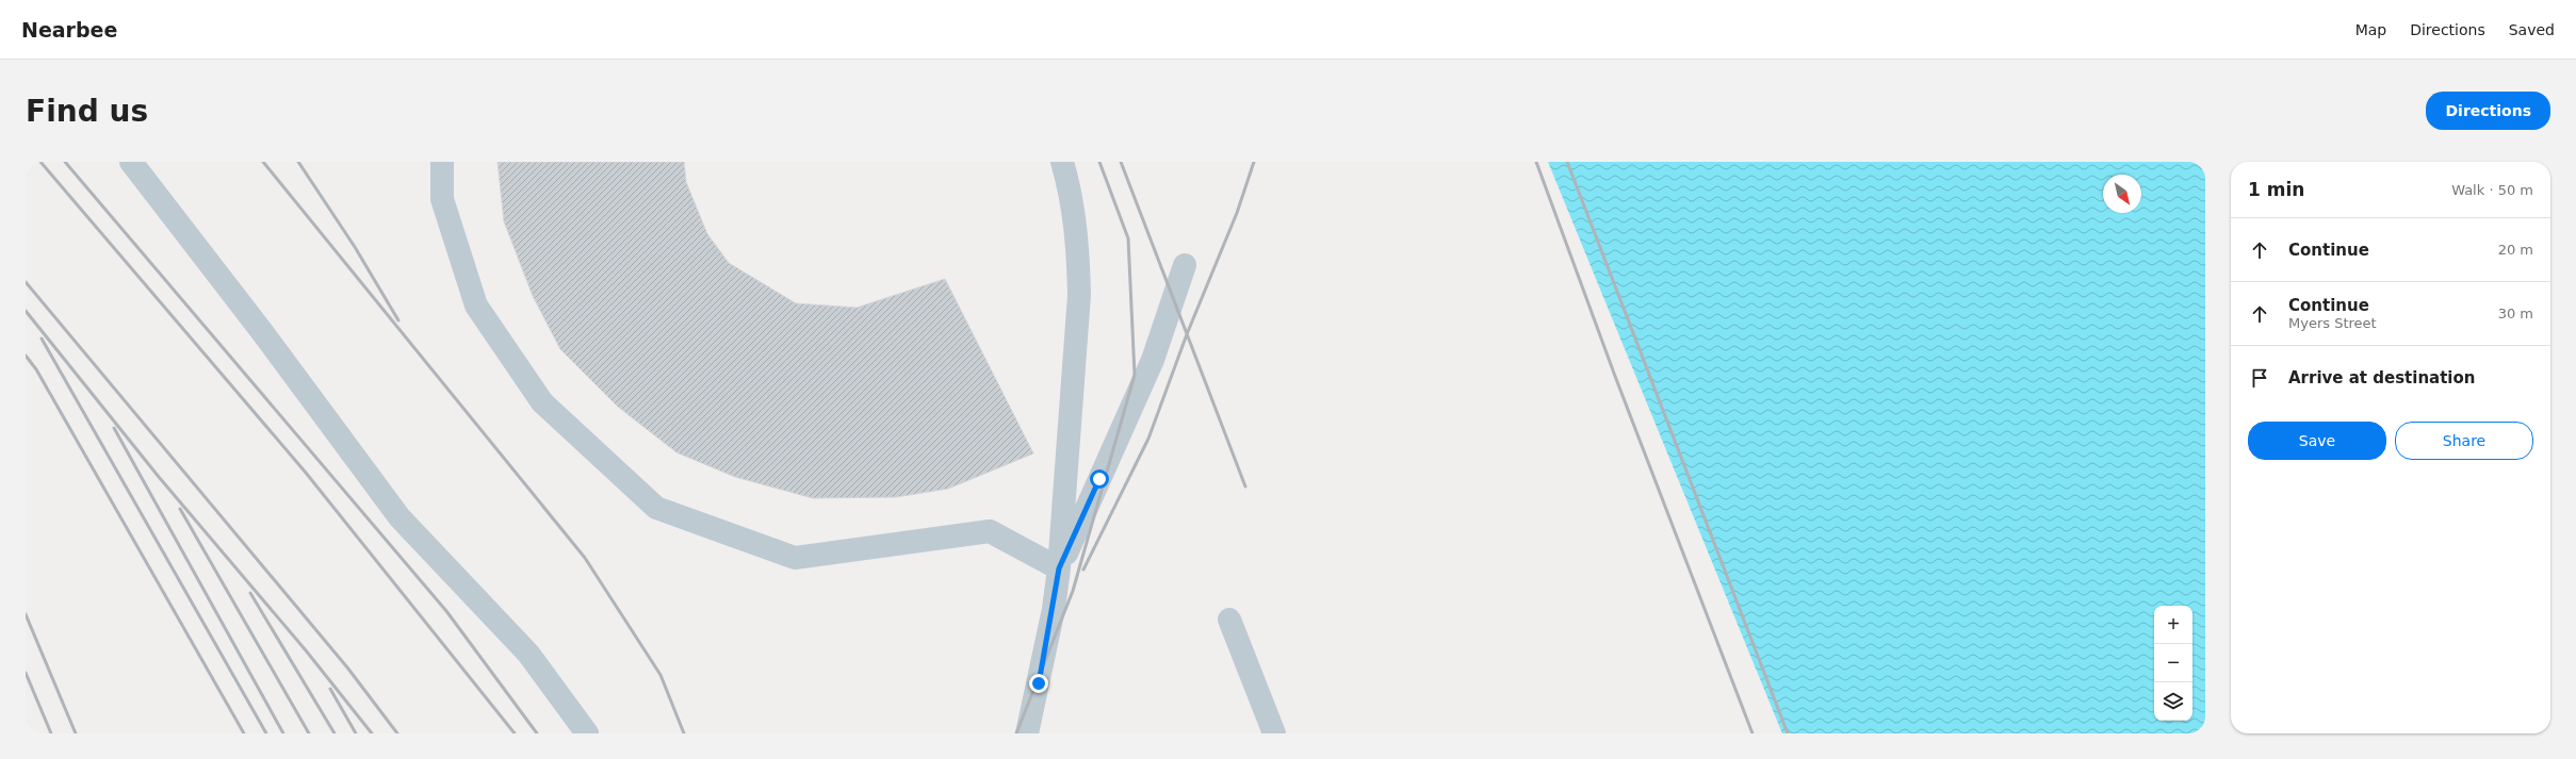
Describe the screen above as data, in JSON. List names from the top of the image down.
{
  "north": "bottom right",
  "page": {
    "header": "Nearbee",
    "nav": ["Map", "Directions", "Saved"],
    "buttons": [
      "Directions",
      ["Save", "Share"]
    ],
    "title": "Find us",
    "heading": ["1 min", "Walk · 50 m"],
    "list": [
      ["Continue", "20 m"],
      ["Continue", "Myers Street", "30 m"],
      "Arrive at destination"
    ],
    "map_buttons": ["+", "−"]
  }
}
